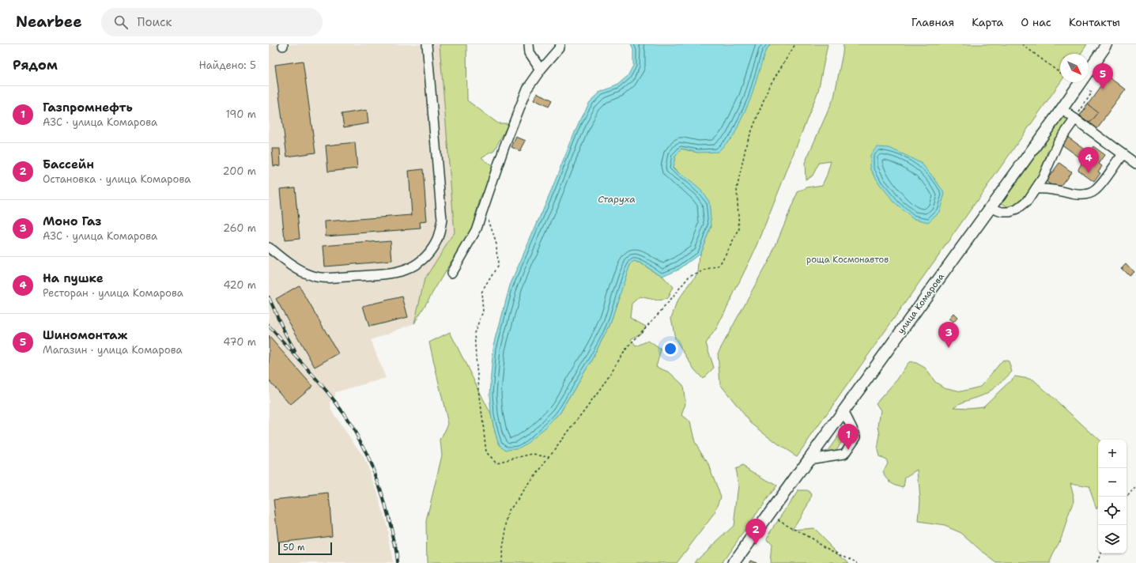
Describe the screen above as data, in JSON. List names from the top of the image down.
{
  "streets": {
    "main road": ["улица Комарова"]
  },
  "water": ["Старуха"],
  "parks": ["роща Космонавтов"],
  "scale_bar": "50 m",
  "north": "bottom right",
  "page": {
    "header": "Nearbee",
    "search": "Поиск",
    "nav": [
      "Главная",
      "Карта",
      "О нас",
      "Контакты"
    ],
    "heading": ["Рядом", "Найдено: 5"],
    "pins": [
      "5",
      "4",
      "3",
      "1",
      "2"
    ],
    "list": [
      {
        "mark": "1",
        "name": "Газпромнефть",
        "note": "АЗС · улица Комарова",
        "value": "190 m"
      },
      {
        "mark": "2",
        "name": "Бассейн",
        "note": "Остановка · улица Комарова",
        "value": "200 m"
      },
      {
        "mark": "3",
        "name": "Моно Газ",
        "note": "АЗС · улица Комарова",
        "value": "260 m"
      },
      {
        "mark": "4",
        "name": "На пушке",
        "note": "Ресторан · улица Комарова",
        "value": "420 m"
      },
      {
        "mark": "5",
        "name": "Шиномонтаж",
        "note": "Магазин · улица Комарова",
        "value": "470 m"
      }
    ],
    "map_buttons": ["+", "−"],
    "scale": "50 m"
  }
}
